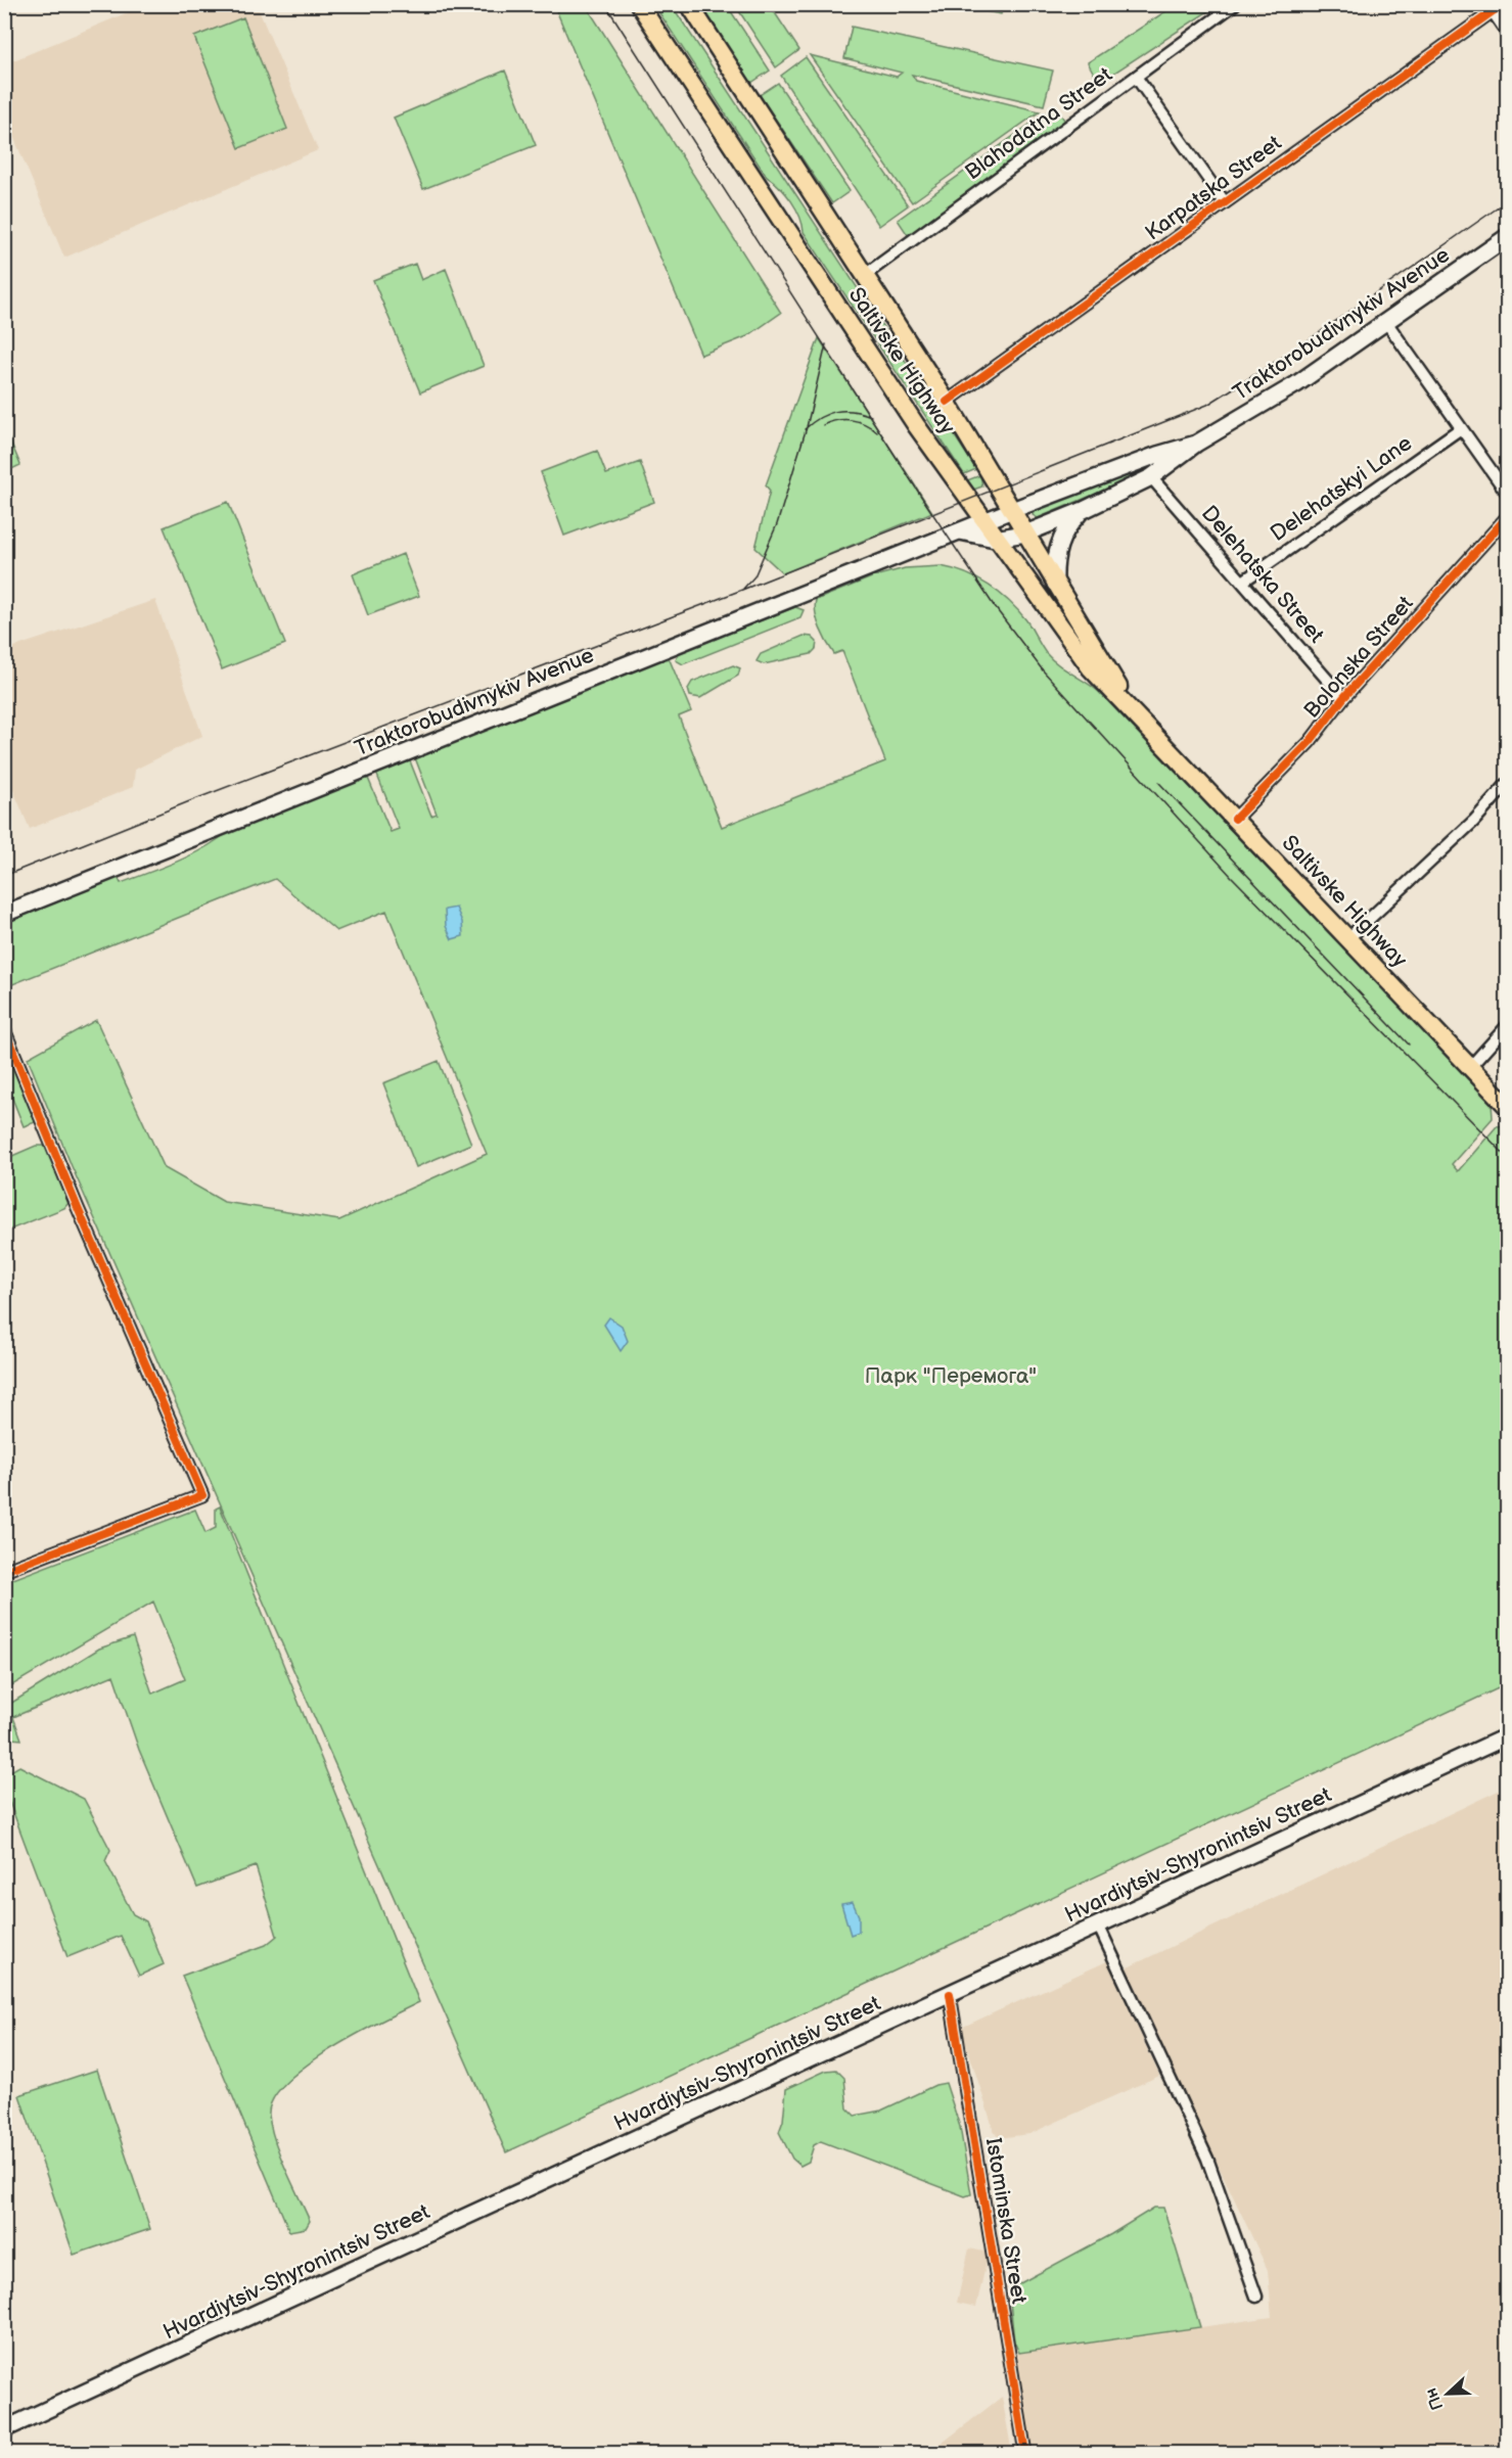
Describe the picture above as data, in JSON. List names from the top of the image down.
{
  "streets": {
    "main road": ["Traktorobudivnykiv Avenue", "Saltivske Highway", "Hvardiytsiv-Shyronintsiv Street"],
    "street": [
      "Blahodatna Street",
      "Karpatska Street",
      "Delehatskyi Lane",
      "Delehatska Street",
      "Bolonska Street",
      "Istominska Street"
    ]
  },
  "crossings": [
    ["Blahodatna Street", "Saltivske Highway"],
    ["Karpatska Street", "Saltivske Highway"],
    ["Traktorobudivnykiv Avenue", "Saltivske Highway"],
    ["Traktorobudivnykiv Avenue", "Delehatska Street"],
    ["Saltivske Highway", "Bolonska Street"],
    ["Delehatskyi Lane", "Delehatska Street"],
    ["Delehatska Street", "Bolonska Street"],
    ["Hvardiytsiv-Shyronintsiv Street", "Istominska Street"]
  ],
  "parks": ["Парк \"Перемога\""],
  "north": "left"
}
